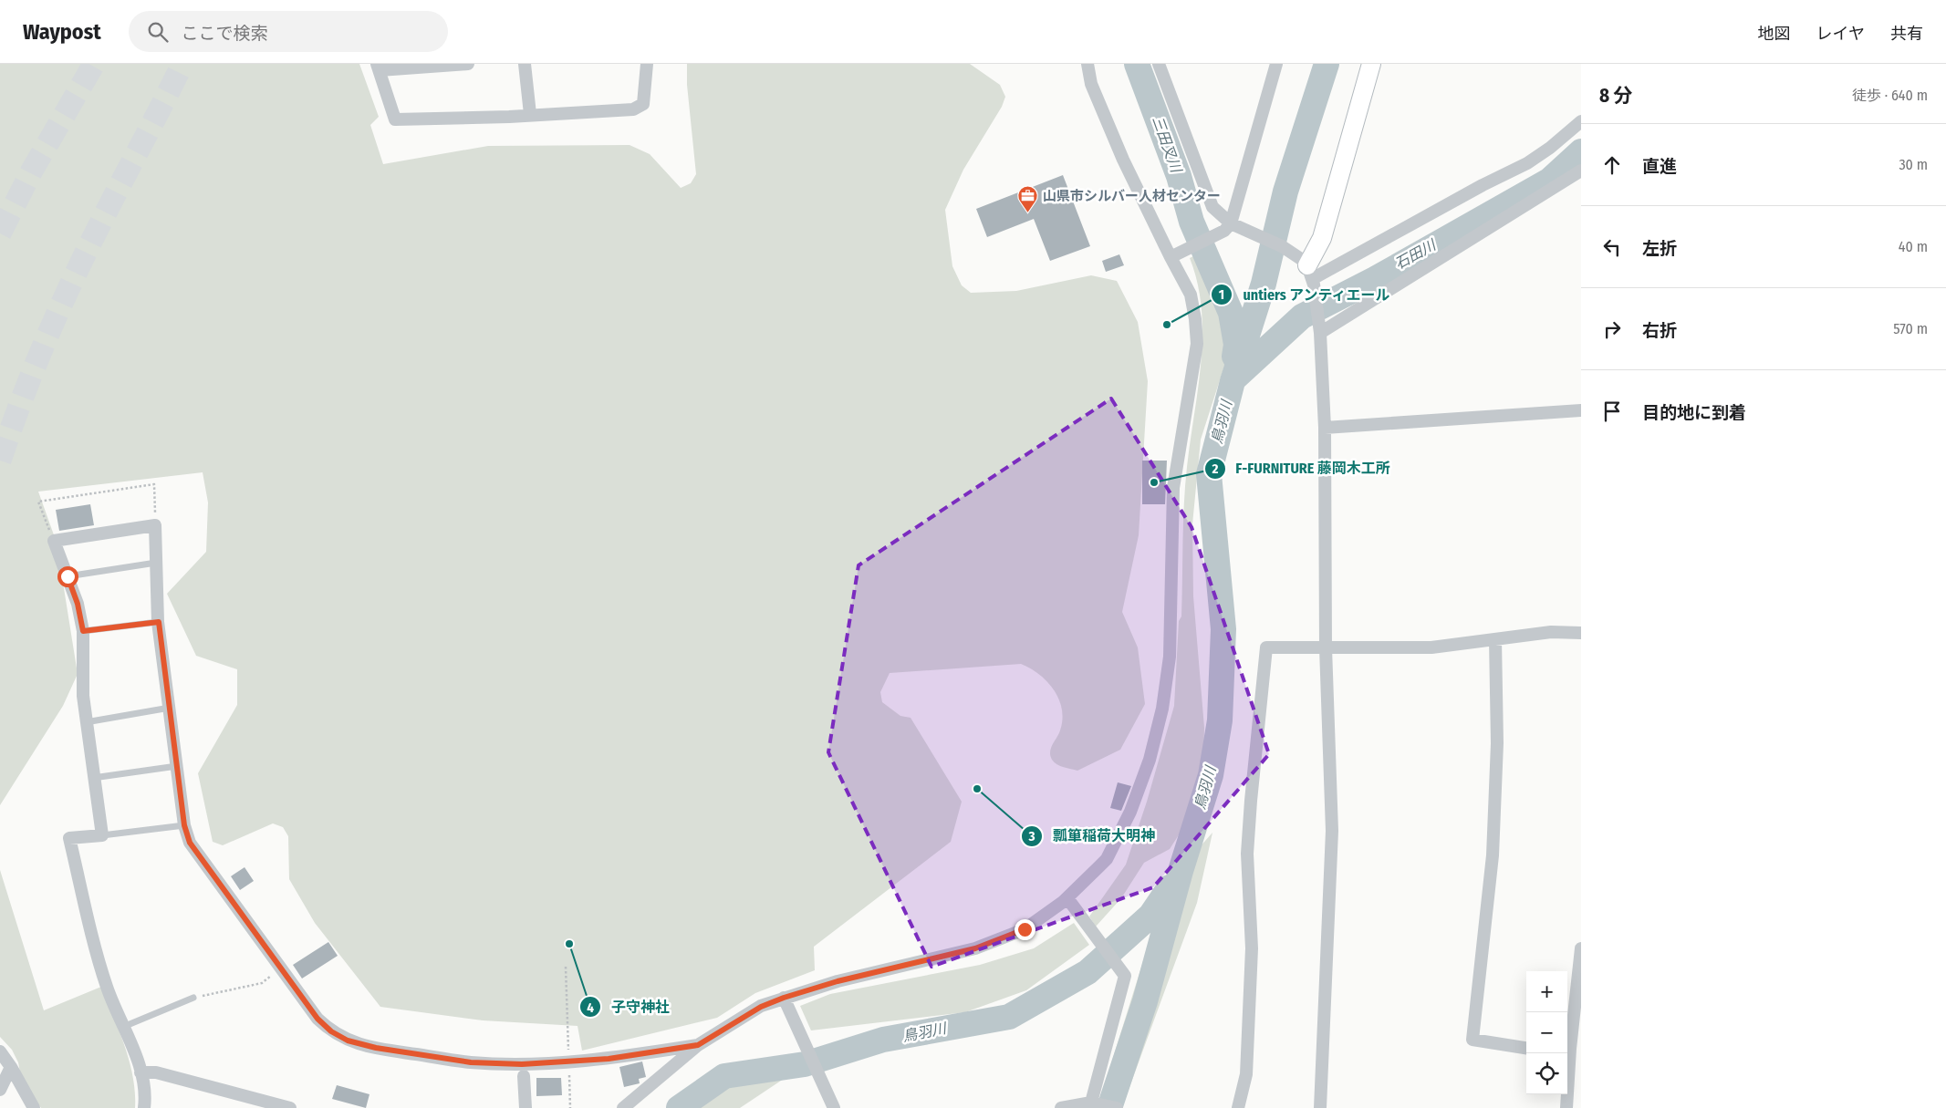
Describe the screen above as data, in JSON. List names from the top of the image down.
{
  "water": ["三田叉川", "石田川", "鳥羽川"],
  "places": {
    "office": ["山県市シルバー人材センター"],
    "other": [
      "untiers アンティエール",
      "F-FURNITURE 藤岡木工所",
      "瓢箪稲荷大明神",
      "子守神社"
    ]
  },
  "page": {
    "header": "Waypost",
    "search": "ここで検索",
    "nav": ["地図", "レイヤ", "共有"],
    "heading": ["8 分", "徒歩 · 640 m"],
    "list": [
      ["直進", "30 m"],
      ["左折", "40 m"],
      ["右折", "570 m"],
      "目的地に到着"
    ],
    "map_buttons": ["+", "−"]
  }
}
